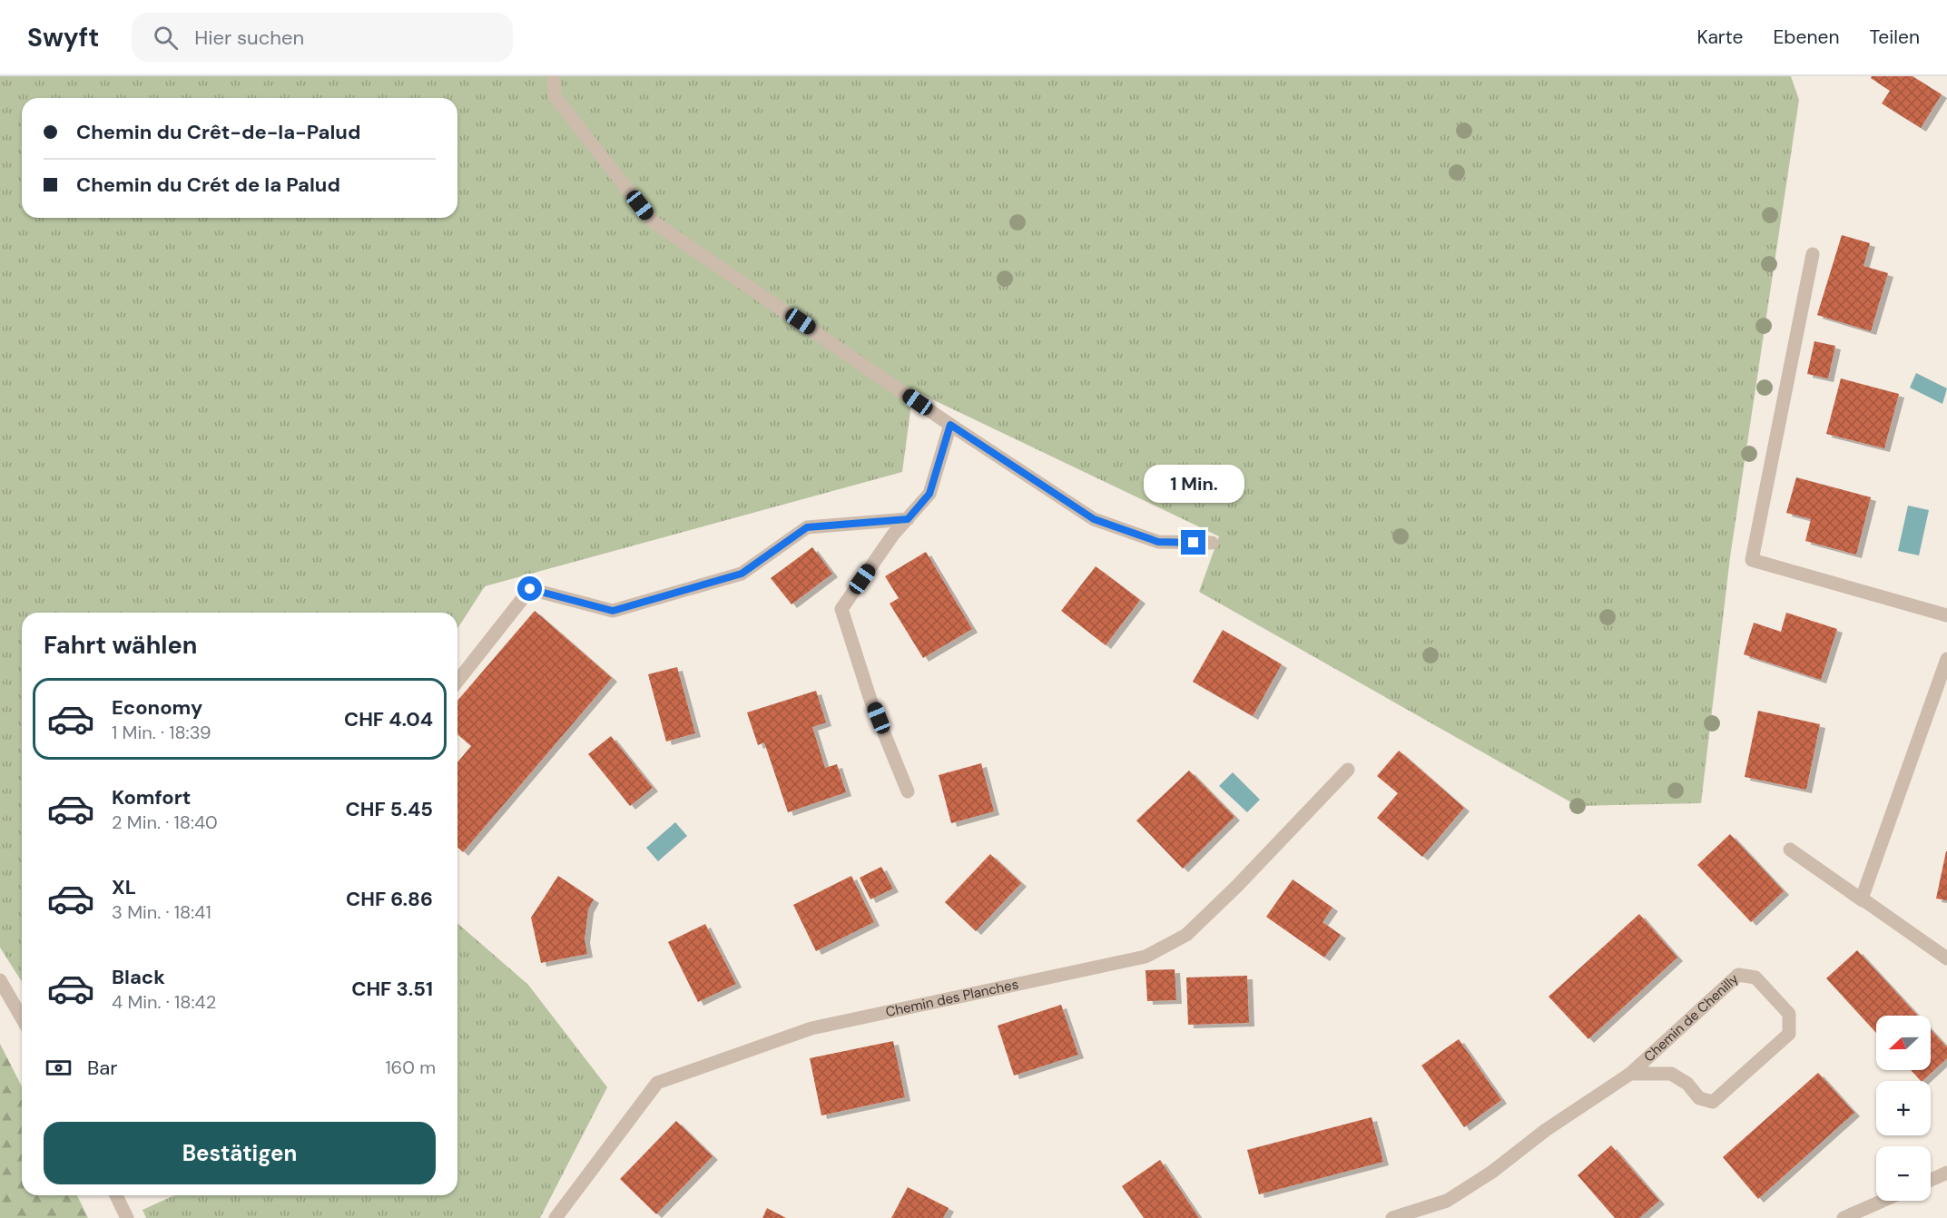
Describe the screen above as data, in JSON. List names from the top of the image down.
{
  "streets": {
    "street": ["Chemin des Planches", "Chemin de Chenilly"]
  },
  "north": "left",
  "page": {
    "header": "Swyft",
    "search": "Hier suchen",
    "nav": ["Karte", "Ebenen", "Teilen"],
    "banner": ["Chemin du Crêt-de-la-Palud", "Chemin du Crét de la Palud"],
    "bubble": "1 Min.",
    "heading": "Fahrt wählen",
    "list": [
      {
        "name": "Economy",
        "note": "1 Min. · 18:39",
        "value": "CHF 4.04"
      },
      {
        "name": "Komfort",
        "note": "2 Min. · 18:40",
        "value": "CHF 5.45"
      },
      {
        "name": "XL",
        "note": "3 Min. · 18:41",
        "value": "CHF 6.86"
      },
      {
        "name": "Black",
        "note": "4 Min. · 18:42",
        "value": "CHF 3.51"
      }
    ],
    "map_buttons": ["+", "−"],
    "pay": ["Bar", "160 m"],
    "buttons": "Bestätigen"
  }
}
